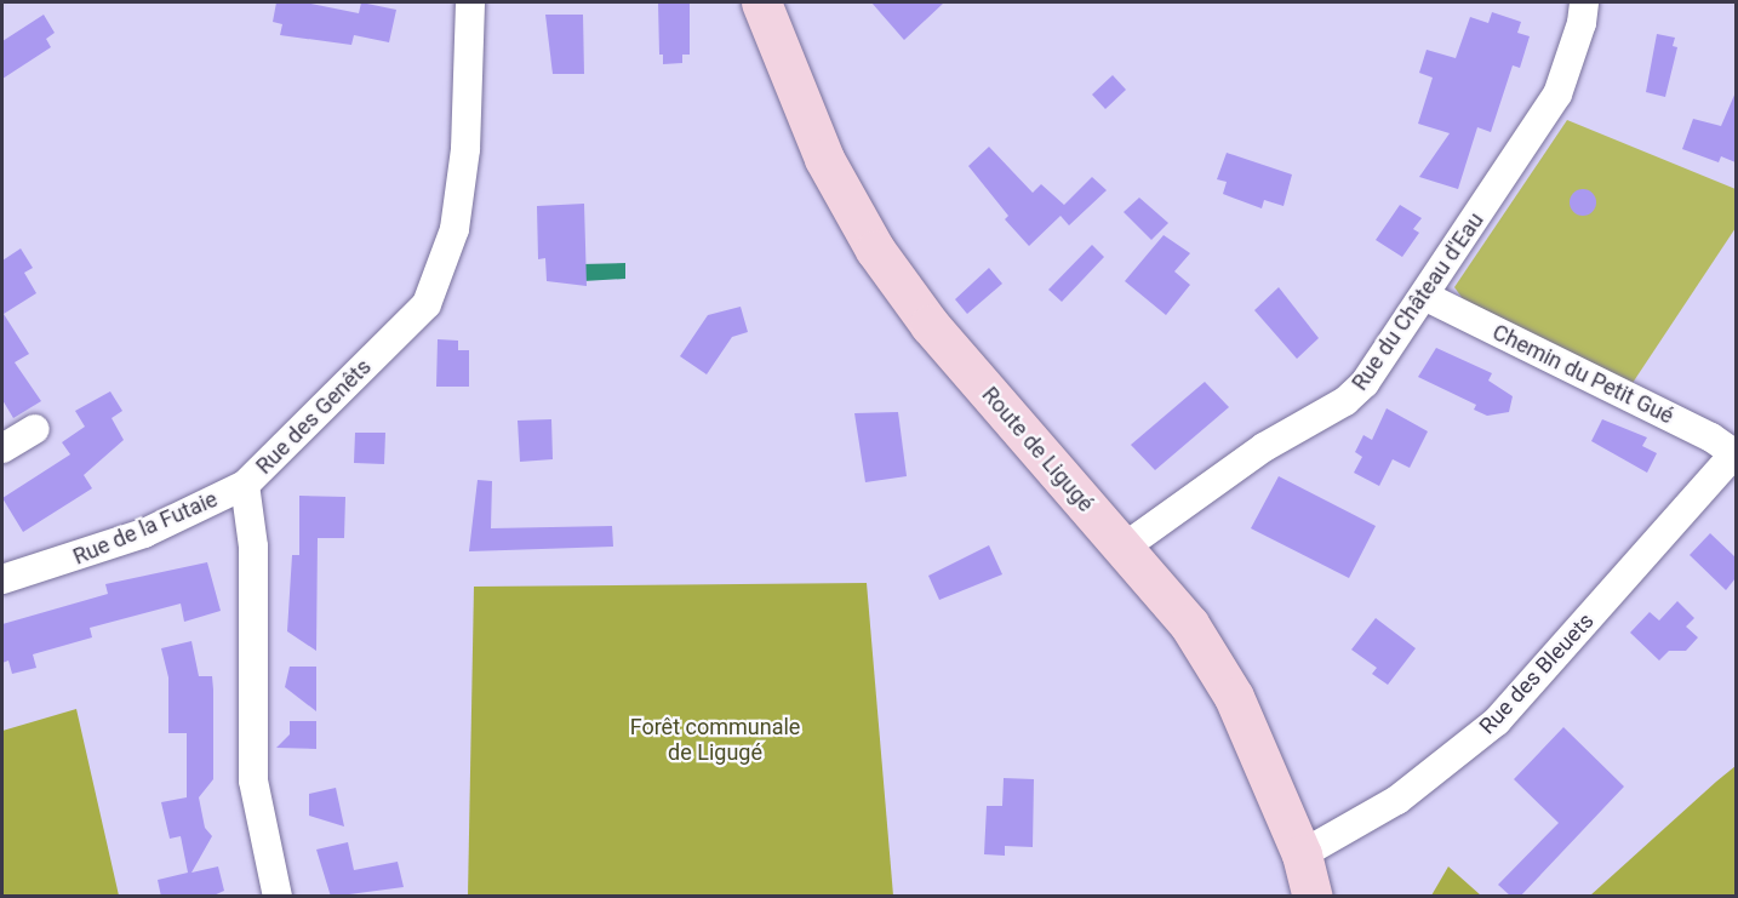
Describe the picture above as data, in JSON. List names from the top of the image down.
{
  "streets": {
    "street": [
      "Rue du Château d'Eau",
      "Chemin du Petit Gué",
      "Rue des Genêts",
      "Route de Ligugé",
      "Rue de la Futaie",
      "Rue des Bleuets"
    ]
  },
  "crossings": [
    ["Rue du Château d'Eau", "Chemin du Petit Gué"],
    ["Rue du Château d'Eau", "Route de Ligugé"],
    ["Chemin du Petit Gué", "Rue des Bleuets"],
    ["Rue des Genêts", "Rue de la Futaie"],
    ["Route de Ligugé", "Rue des Bleuets"]
  ],
  "parks": ["Forêt communale de Ligugé"]
}
